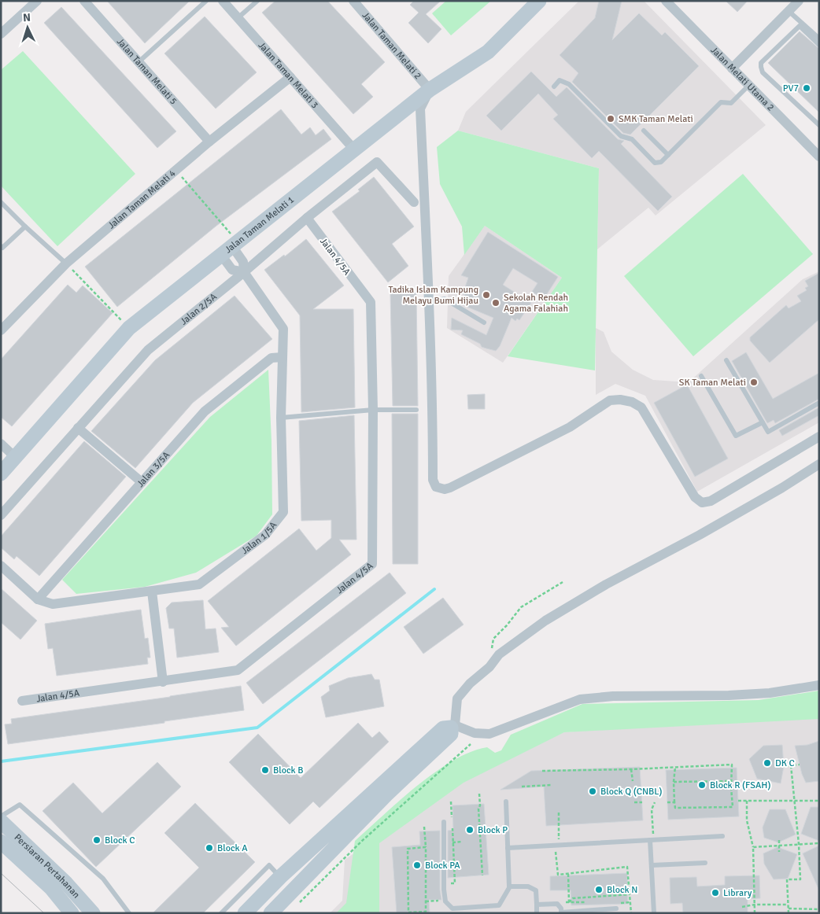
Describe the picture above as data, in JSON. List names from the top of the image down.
{
  "streets": {
    "street": [
      "Jalan Taman Melati 2",
      "Jalan Taman Melati 5",
      "Jalan Taman Melati 3",
      "Jalan Melati Utama 2",
      "Jalan Taman Melati 4",
      "Jalan Taman Melati 1",
      "Jalan 4/5A",
      "Jalan 2/5A",
      "Jalan 3/5A",
      "Jalan 1/5A",
      "Persiaran Pertahanan"
    ]
  },
  "crossings": [
    ["Jalan Taman Melati 2", "Jalan Taman Melati 1"],
    ["Jalan Taman Melati 5", "Jalan Taman Melati 4"],
    ["Jalan Taman Melati 3", "Jalan Taman Melati 4"],
    ["Jalan Taman Melati 3", "Jalan Taman Melati 1"],
    ["Jalan Taman Melati 1", "Jalan 1/5A"],
    ["Jalan 4/5A", "Jalan 2/5A"],
    ["Jalan 2/5A", "Jalan 1/5A"],
    ["Jalan 3/5A", "Jalan 1/5A"]
  ],
  "places": [
    "PV7",
    "SMK Taman Melati",
    "Tadika Islam Kampung Melayu Bumi Hijau",
    "Sekolah Rendah Agama Falahiah",
    "SK Taman Melati",
    "DK C",
    "Block B",
    "Block R (FSAH)",
    "Block Q (CNBL)",
    "Block P",
    "Block C",
    "Block A",
    "Block PA",
    "Block N",
    "Library"
  ],
  "north": "top"
}
